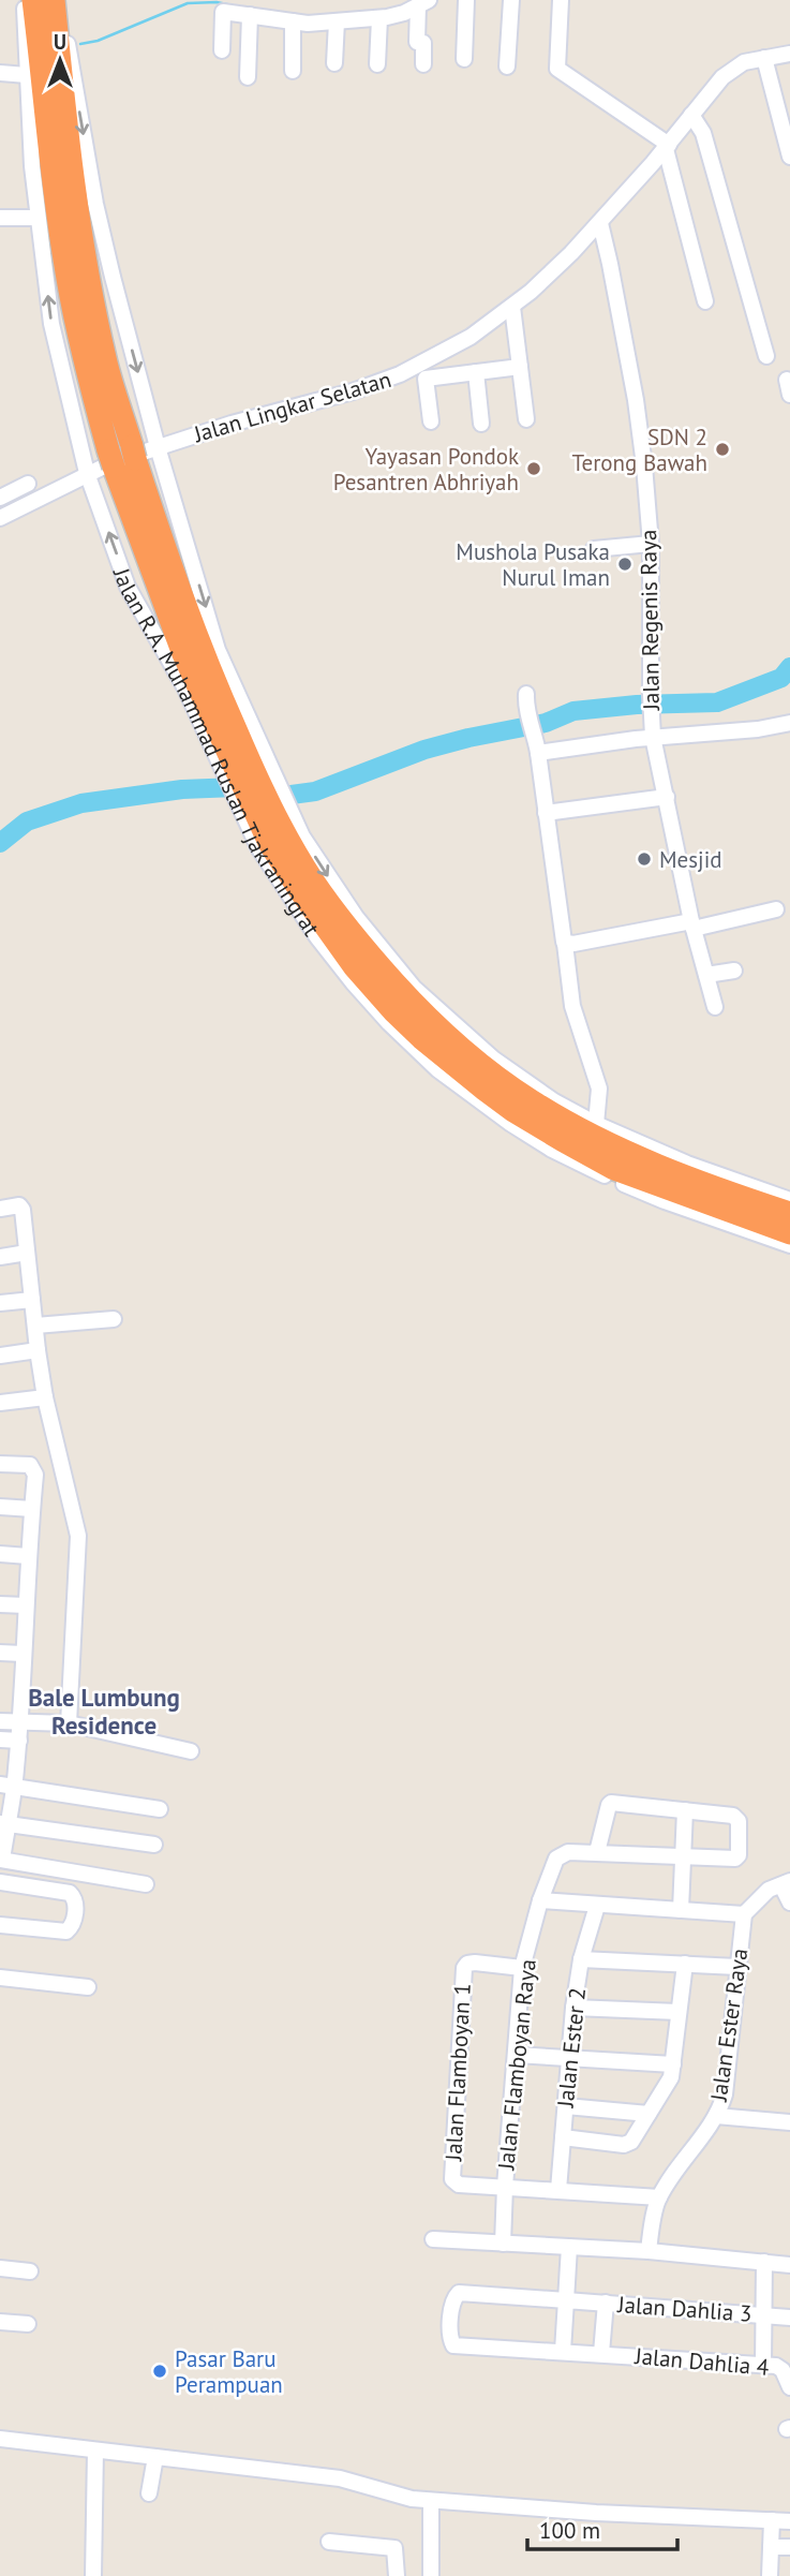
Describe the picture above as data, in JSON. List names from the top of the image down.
{
  "streets": {
    "highway": ["Jalan R.A. Muhammad Ruslan Tjakraningrat"],
    "street": [
      "Jalan Lingkar Selatan",
      "Jalan Regenis Raya",
      "Jalan Ester Raya",
      "Jalan Ester 2",
      "Jalan Flamboyan Raya",
      "Jalan Flamboyan 1",
      "Jalan Dahlia 3",
      "Jalan Dahlia 4"
    ]
  },
  "crossings": [
    ["Jalan Lingkar Selatan", "Jalan Regenis Raya"],
    ["Jalan Lingkar Selatan", "Jalan R.A. Muhammad Ruslan Tjakraningrat"],
    ["Jalan Flamboyan Raya", "Jalan Flamboyan 1"],
    ["Jalan Dahlia 3", "Jalan Dahlia 4"]
  ],
  "districts": ["Bale Lumbung Residence"],
  "places": [
    "SDN 2 Terong Bawah",
    "Yayasan Pondok Pesantren Abhriyah",
    "Mushola Pusaka Nurul Iman",
    "Mesjid",
    "Pasar Baru Perampuan"
  ],
  "scale_bar": "100 m",
  "north": "top"
}
